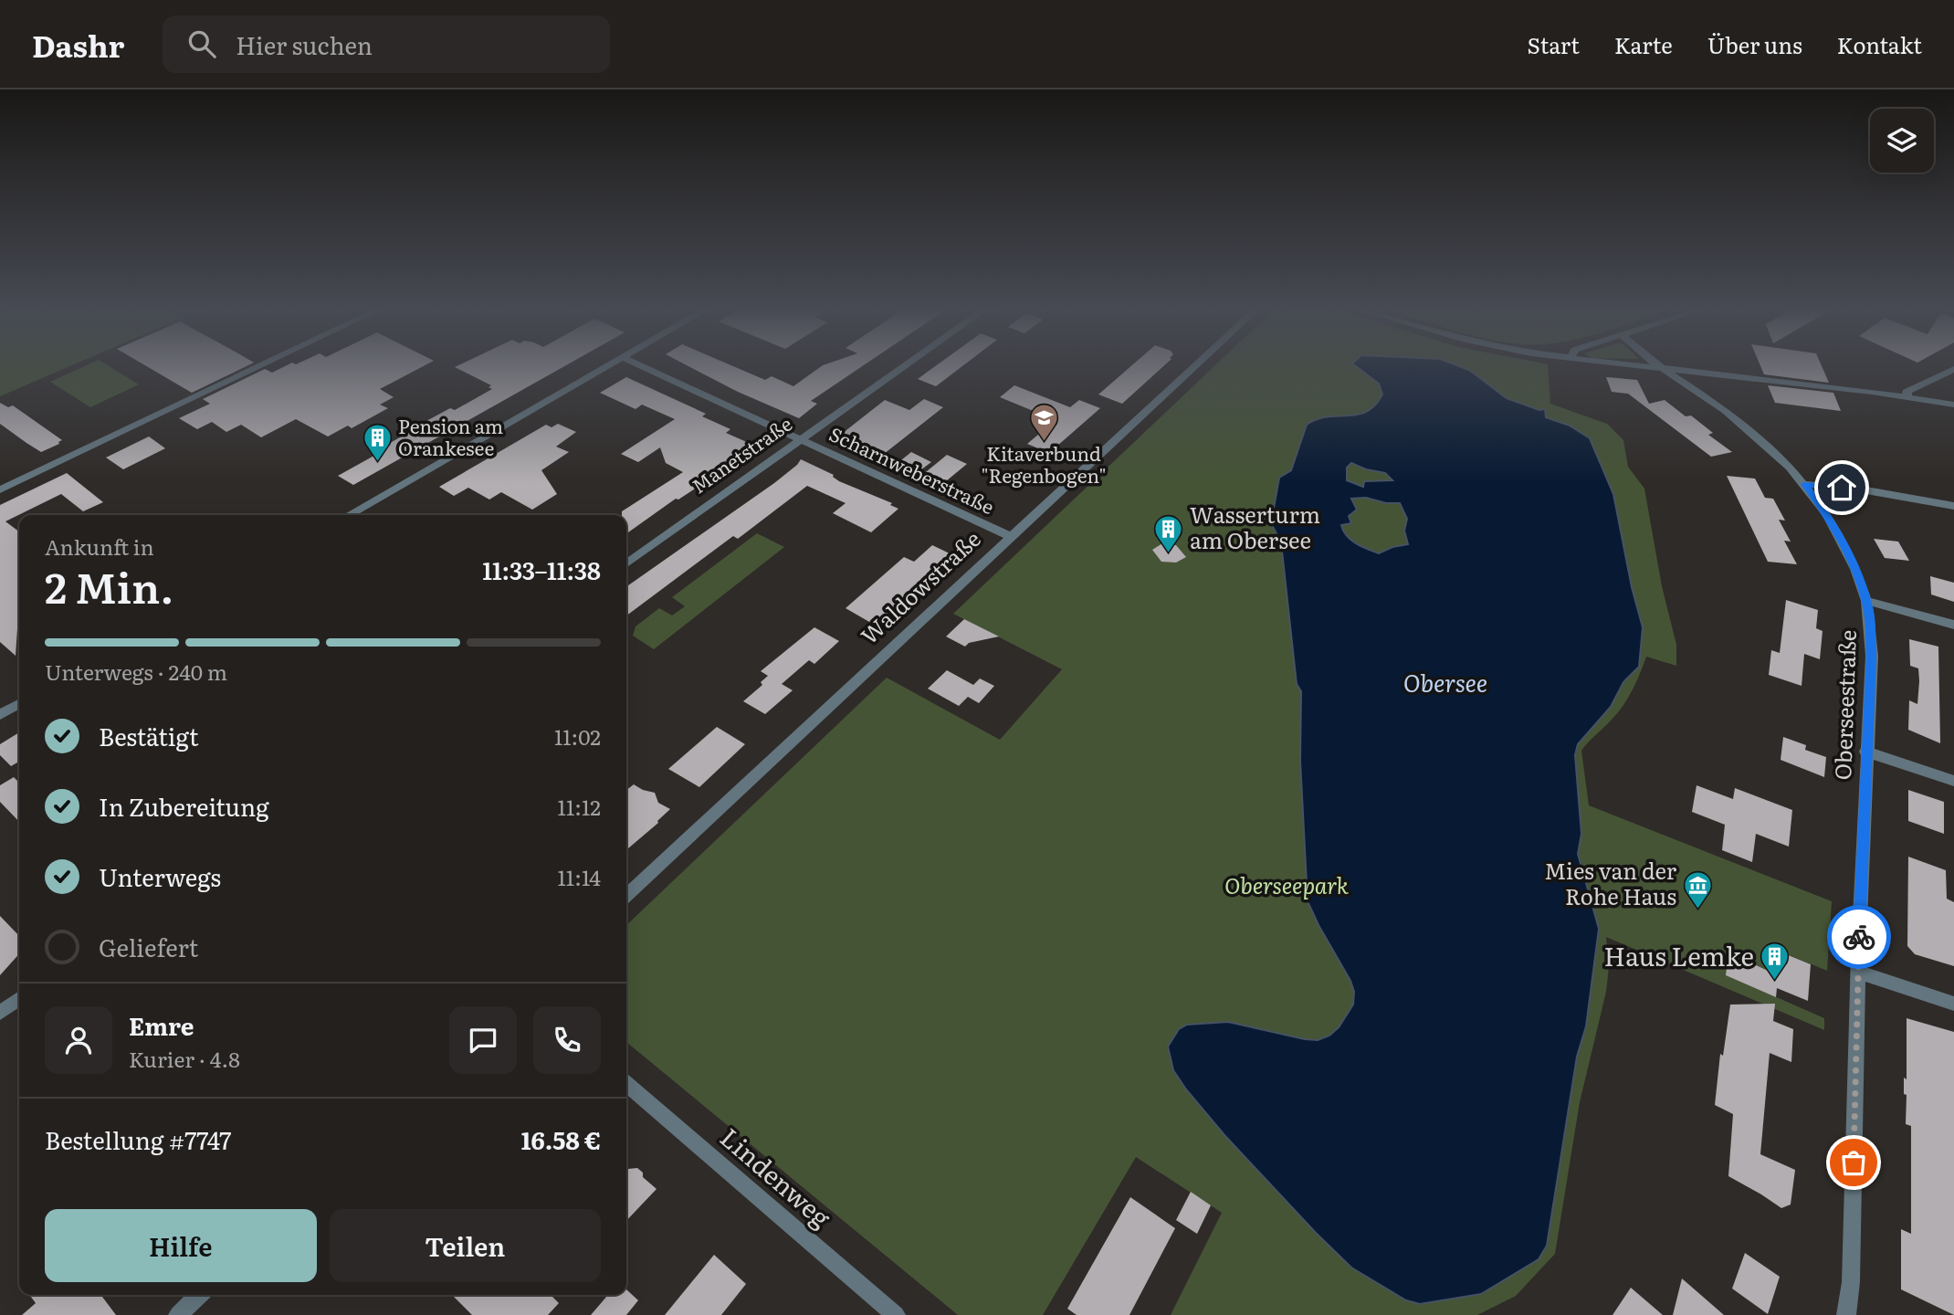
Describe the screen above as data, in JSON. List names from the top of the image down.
{
  "streets": {
    "street": [
      "Manetstraße",
      "Scharnweberstraße",
      "Waldowstraße",
      "Oberseestraße",
      "Lindenweg"
    ]
  },
  "crossings": [
    ["Manetstraße", "Scharnweberstraße"],
    ["Scharnweberstraße", "Waldowstraße"]
  ],
  "water": ["Obersee"],
  "parks": ["Oberseepark"],
  "places": {
    "school or university": ["Kitaverbund \"Regenbogen\""],
    "building": ["Pension am Orankesee", "Wasserturm am Obersee", "Haus Lemke"],
    "museum": ["Mies van der Rohe Haus"]
  },
  "page": {
    "header": "Dashr",
    "search": "Hier suchen",
    "nav": [
      "Start",
      "Karte",
      "Über uns",
      "Kontakt"
    ],
    "heading": ["2 Min.", "Ankunft in", "11:33–11:38"],
    "panel": [
      "Emre",
      "Kurier · 4.8",
      "Bestellung #7747",
      "16.58 €"
    ],
    "bar": "Unterwegs · 240 m",
    "list": [
      ["Bestätigt", "11:02"],
      ["In Zubereitung", "11:12"],
      ["Unterwegs", "11:14"],
      "Geliefert"
    ],
    "buttons": ["Hilfe", "Teilen"]
  }
}
